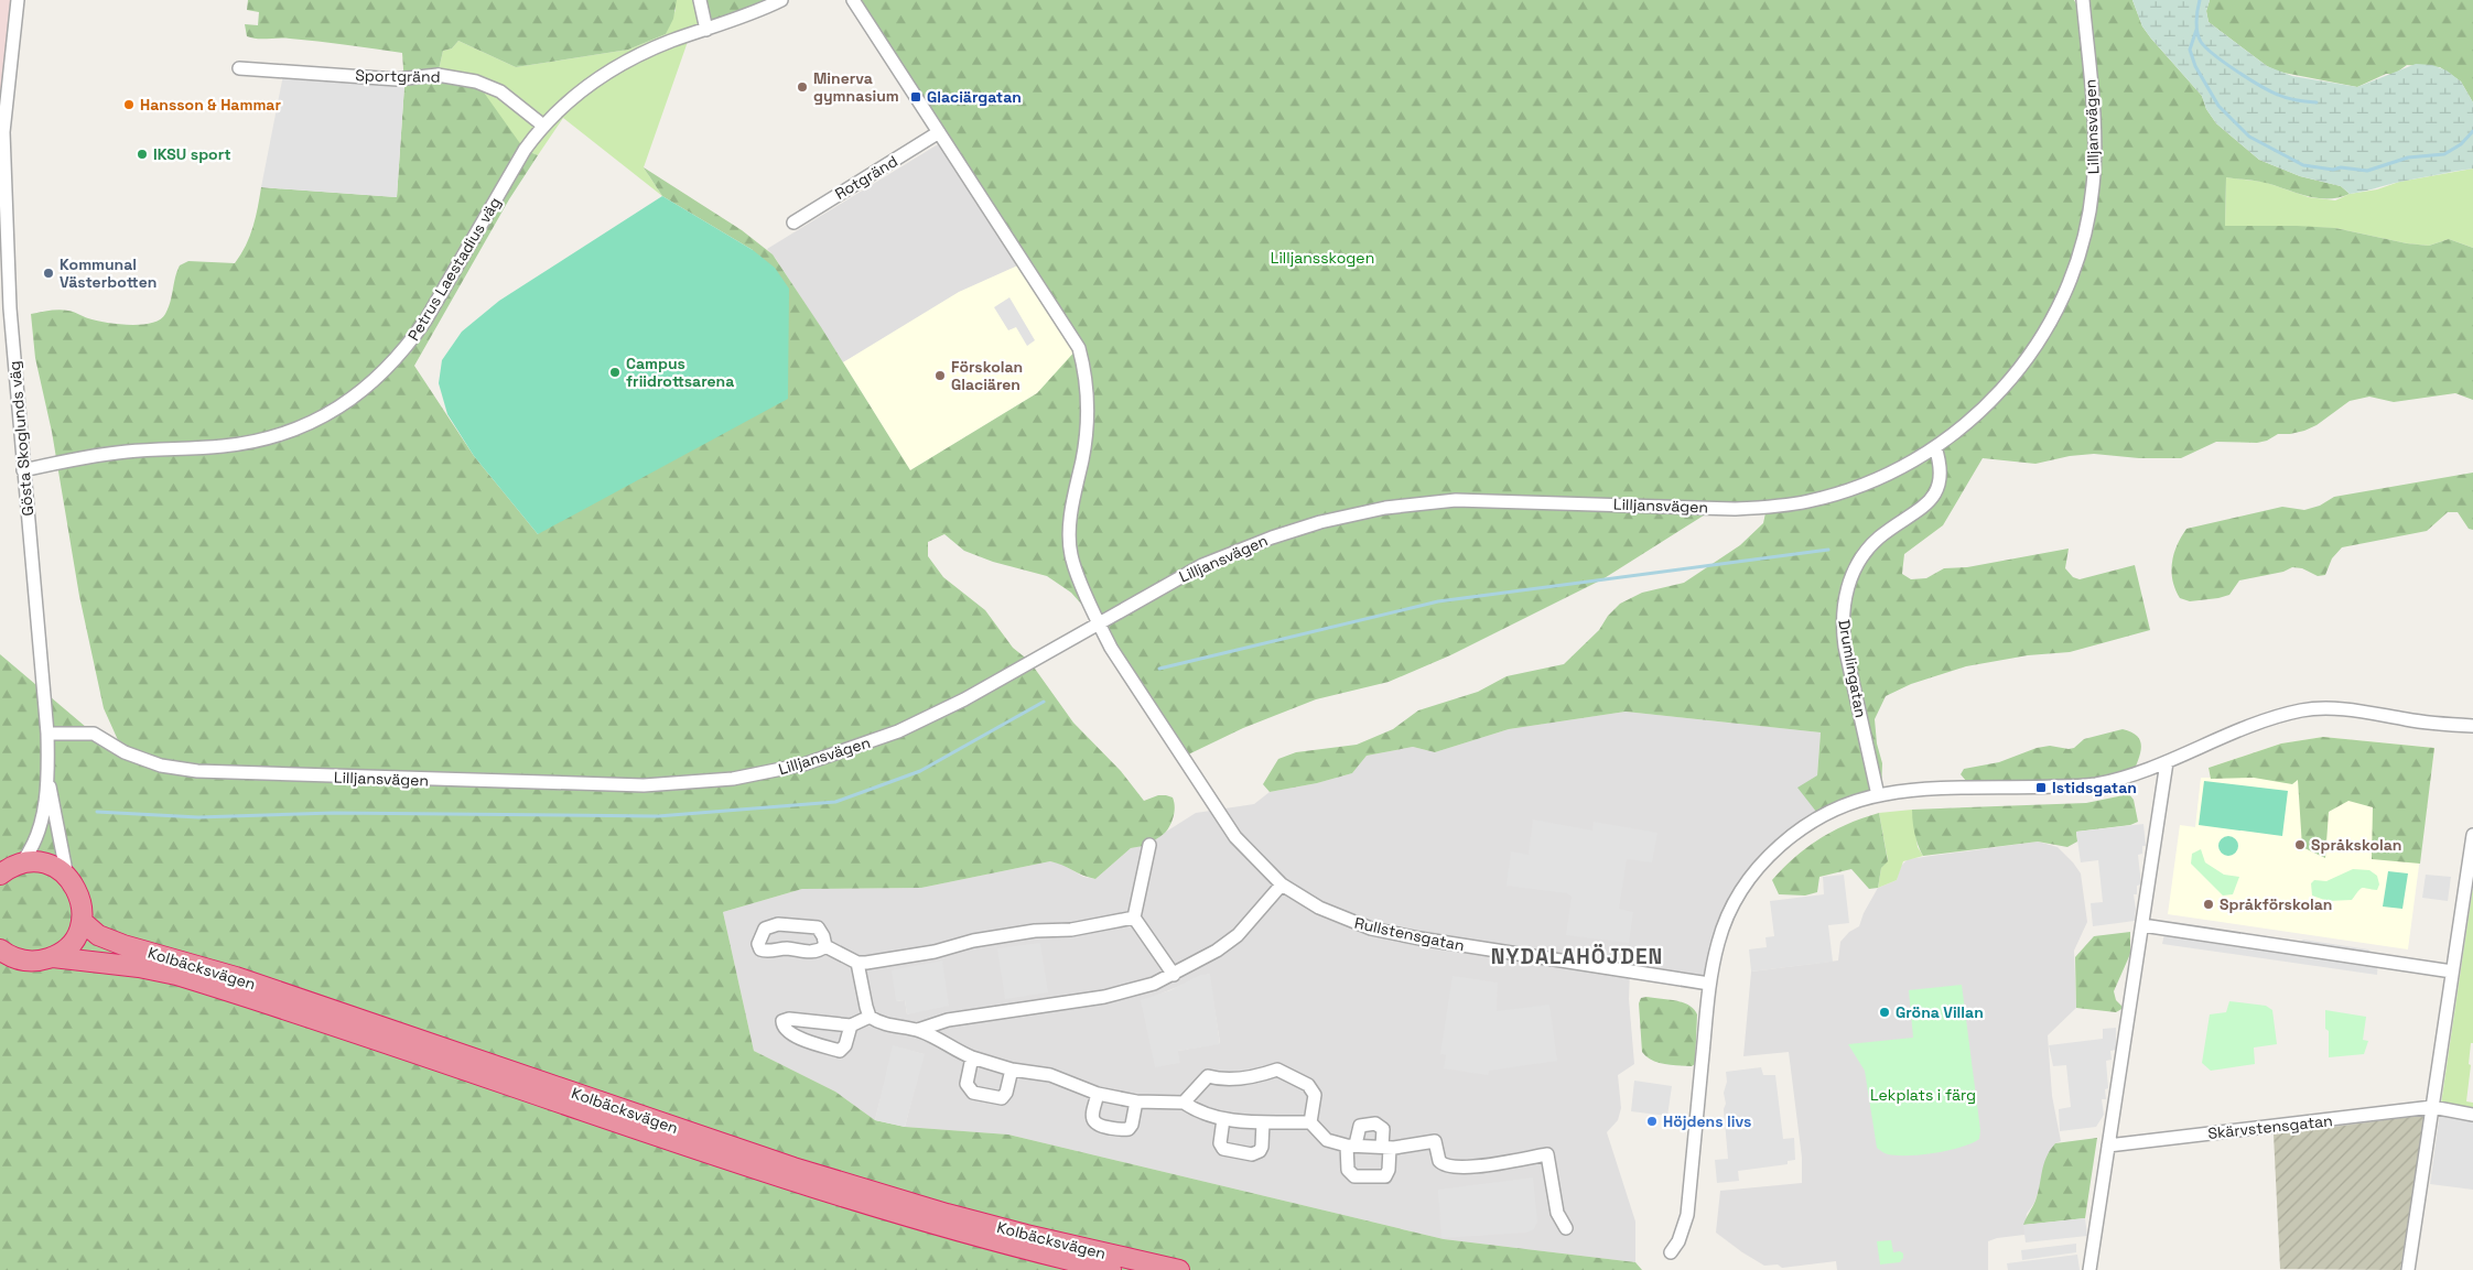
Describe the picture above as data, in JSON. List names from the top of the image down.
{
  "streets": {
    "highway": ["Kolbäcksvägen"],
    "street": [
      "Sportgränd",
      "Lilljansvägen",
      "Rotgränd",
      "Petrus Laestadius väg",
      "Gösta Skoglunds väg",
      "Drumlingatan",
      "Rullstensgatan",
      "Skärvstensgatan"
    ]
  },
  "crossings": [
    ["Sportgränd", "Petrus Laestadius väg"],
    ["Lilljansvägen", "Gösta Skoglunds väg"],
    ["Lilljansvägen", "Drumlingatan"],
    ["Lilljansvägen", "Rullstensgatan"],
    ["Petrus Laestadius väg", "Gösta Skoglunds väg"]
  ],
  "districts": ["NYDALAHÖJDEN"],
  "parks": ["Lilljansskogen", "Lekplats i färg"],
  "places": {
    "other": [
      "Minerva gymnasium",
      "Hansson & Hammar",
      "IKSU sport",
      "Kommunal Västerbotten",
      "Campus friidrottsarena",
      "Förskolan Glaciären",
      "Språkskolan",
      "Språkförskolan",
      "Gröna Villan",
      "Höjdens livs"
    ],
    "transit": ["Glaciärgatan", "Istidsgatan"]
  }
}
